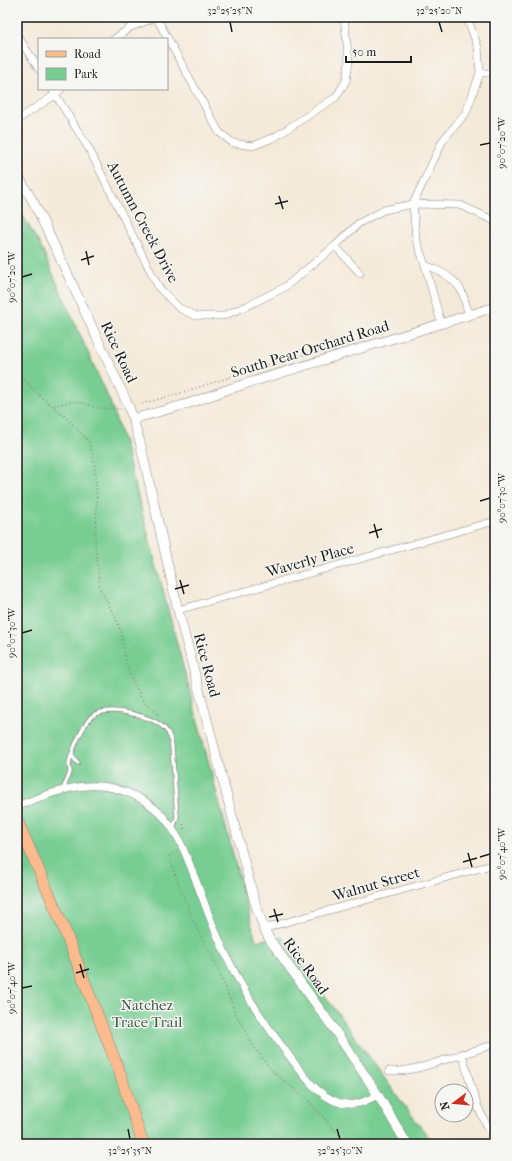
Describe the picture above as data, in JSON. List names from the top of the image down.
{
  "streets": {
    "street": [
      "Autumn Creek Drive",
      "South Pear Orchard Road",
      "Rice Road",
      "Waverly Place",
      "Walnut Street"
    ]
  },
  "crossings": [
    ["South Pear Orchard Road", "Rice Road"],
    ["Rice Road", "Waverly Place"],
    ["Rice Road", "Walnut Street"]
  ],
  "parks": ["Natchez Trace Trail"],
  "legend": ["Road", "Park"],
  "scale_bar": "50 m",
  "north": "left",
  "coordinates": [
    "32°25'25\"N",
    "32°25'20\"N",
    "90°07'20\"W",
    "90°07'30\"W",
    "90°07'40\"W",
    "32°25'35\"N",
    "32°25'30\"N"
  ]
}
